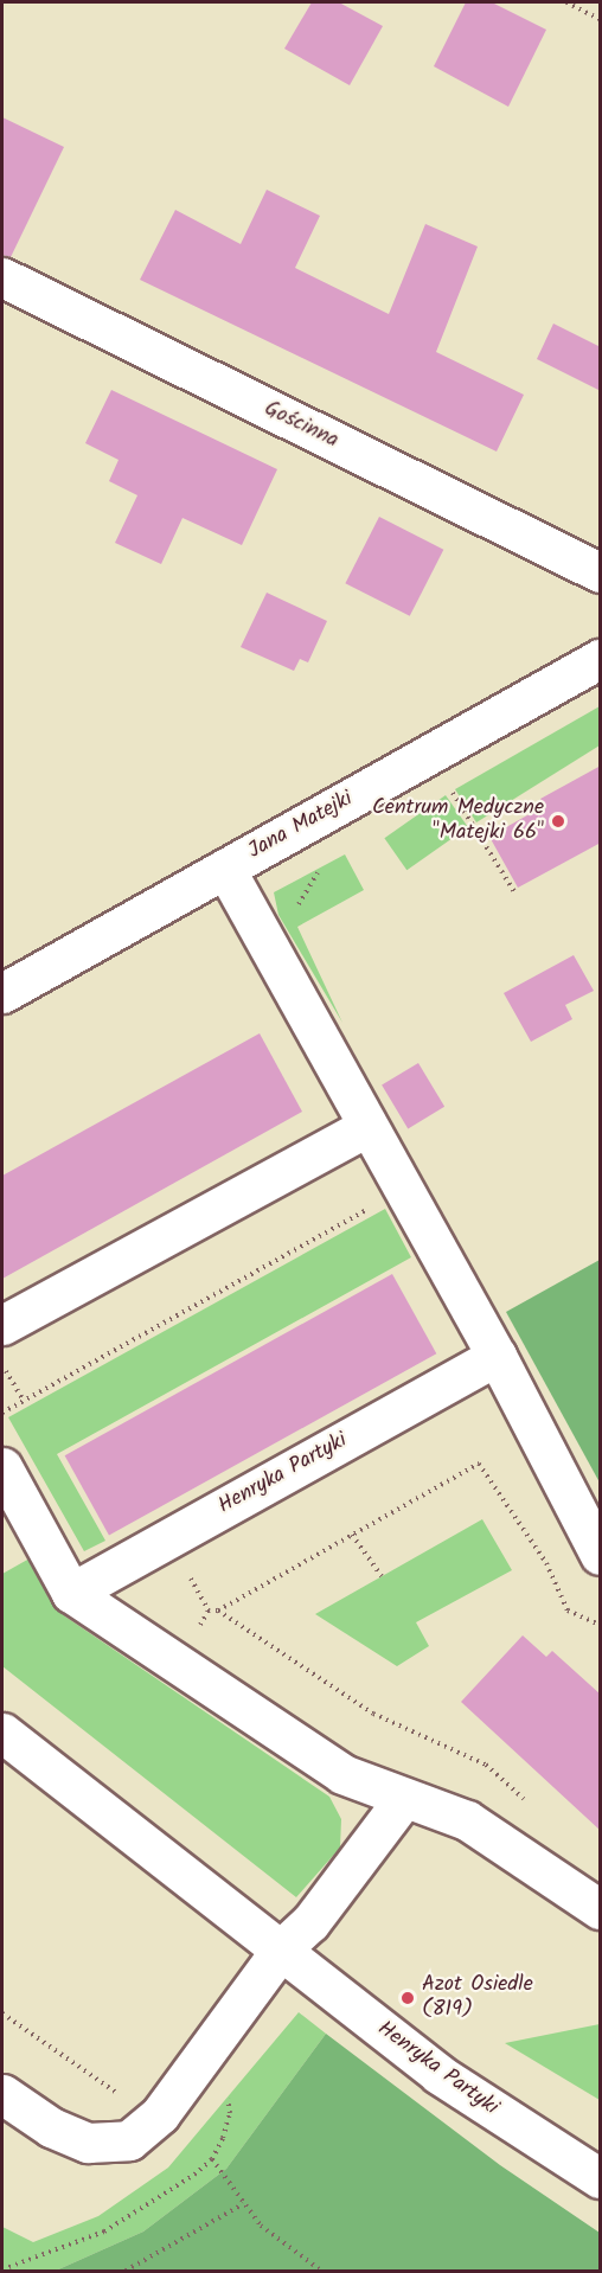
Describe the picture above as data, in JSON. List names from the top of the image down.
{
  "streets": {
    "street": ["Gościnna", "Jana Matejki", "Henryka Partyki"]
  },
  "places": ["Centrum Medyczne \"Matejki 66\"", "Azot Osiedle (819)"]
}
